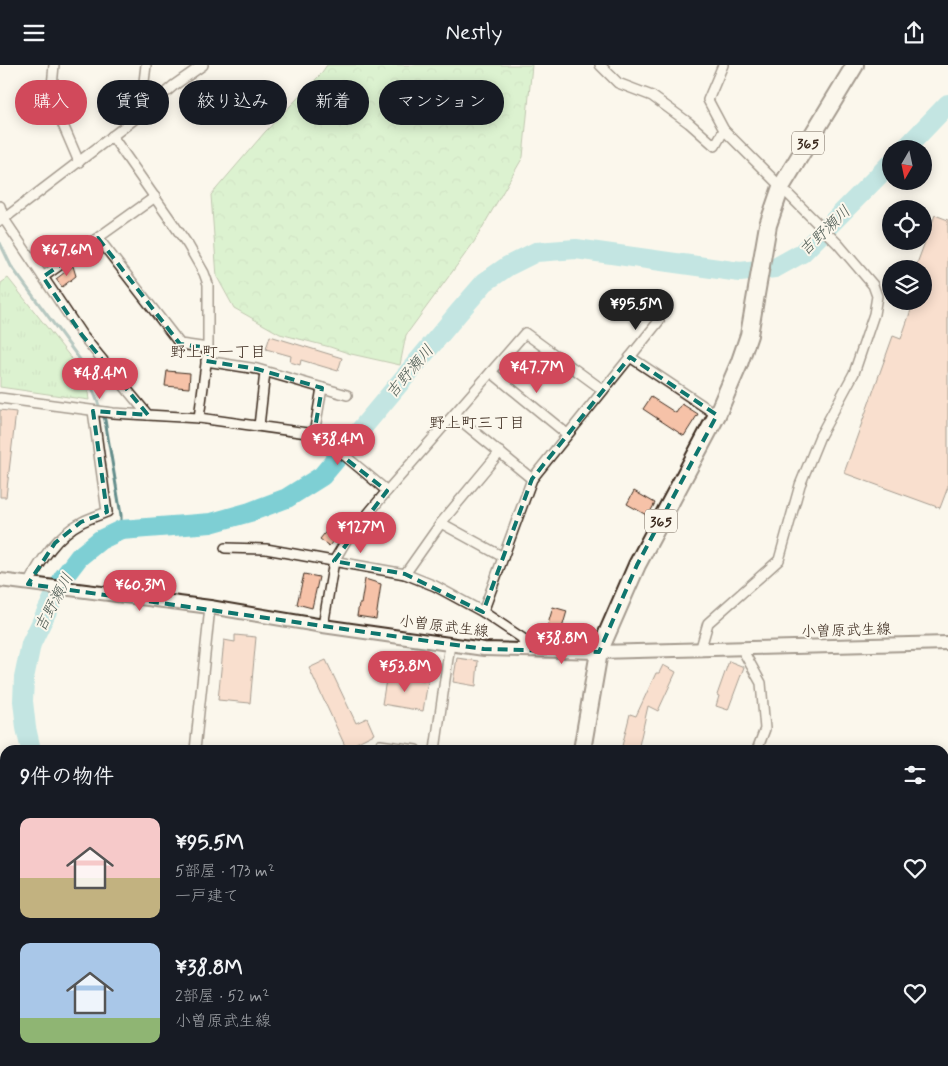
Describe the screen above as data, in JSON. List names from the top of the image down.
{
  "streets": {
    "highway": ["365"],
    "main road": ["小曽原武生線"]
  },
  "crossings": [
    ["365", "小曽原武生線"]
  ],
  "districts": ["野上町一丁目", "野上町三丁目"],
  "water": ["吉野瀬川"],
  "north": "bottom",
  "page": {
    "header": "Nestly",
    "chip": [
      "購入",
      "賃貸",
      "絞り込み",
      "新着",
      "マンション"
    ],
    "price": [
      "¥67.6M",
      "¥95.5M",
      "¥47.7M",
      "¥48.4M",
      "¥38.4M",
      "¥127M",
      "¥60.3M",
      "¥38.8M",
      "¥53.8M"
    ],
    "heading": "9件の物件",
    "list": [
      {
        "name": "¥95.5M",
        "note": "5部屋 · 173 m² · 一戸建て"
      },
      {
        "name": "¥38.8M",
        "note": "2部屋 · 52 m² · 小曽原武生線"
      }
    ]
  }
}
